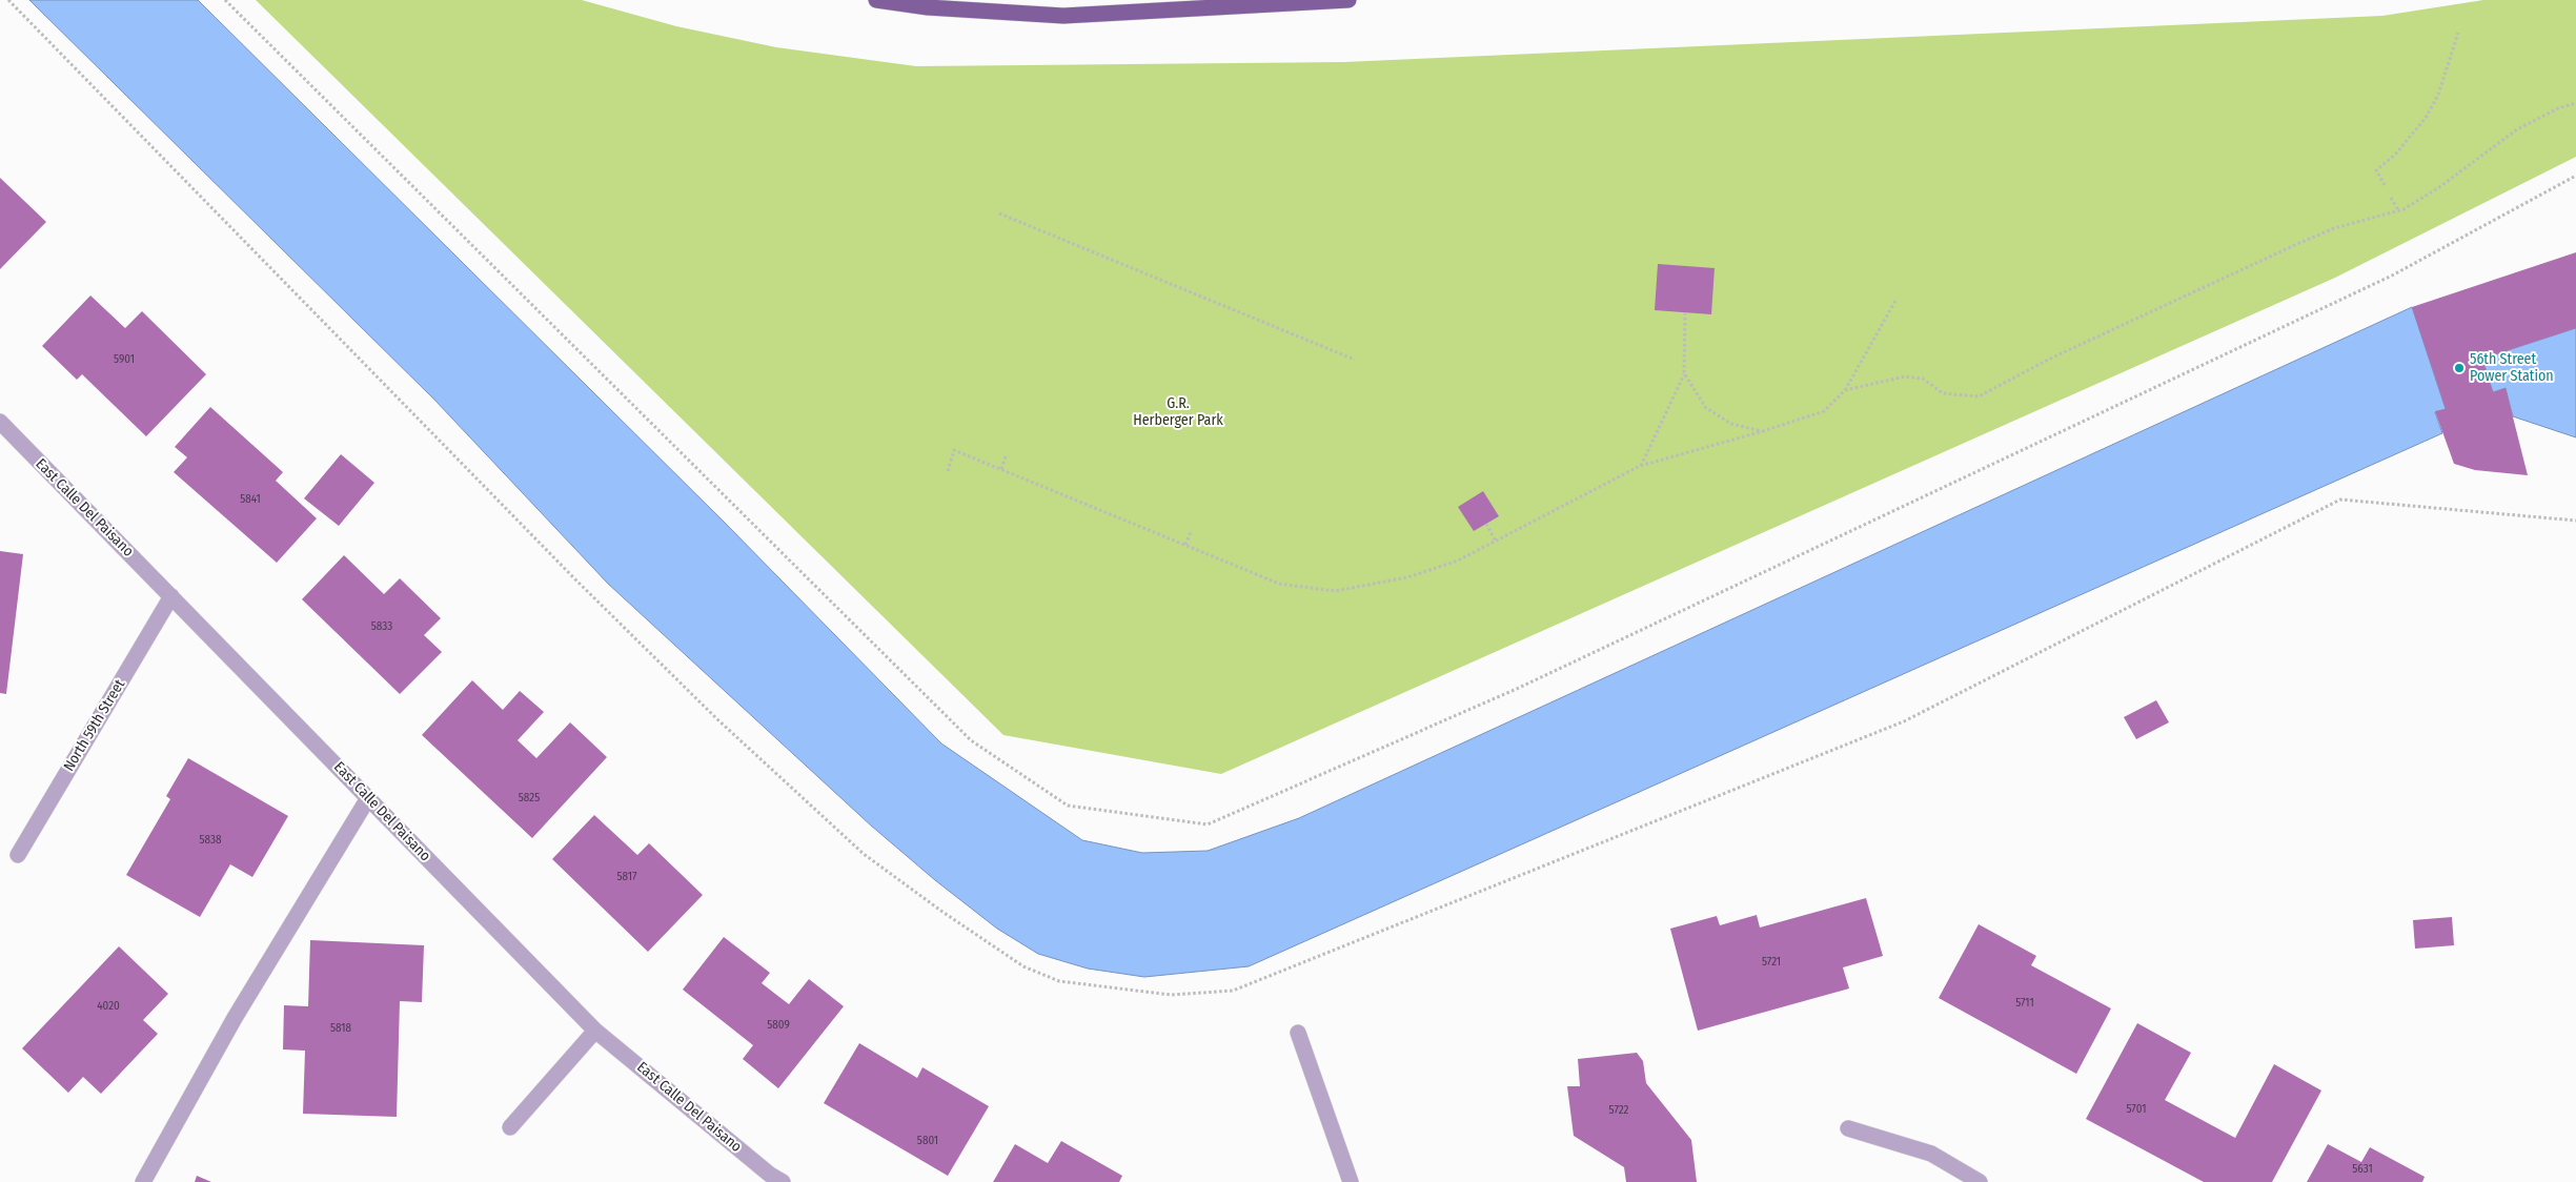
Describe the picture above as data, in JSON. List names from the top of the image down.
{
  "streets": {
    "street": ["East Calle Del Paisano", "North 59th Street"]
  },
  "crossings": [
    ["East Calle Del Paisano", "North 59th Street"]
  ],
  "parks": ["G.R. Herberger Park"],
  "places": ["56th Street Power Station"],
  "house_numbers": [
    "5901",
    "5841",
    "5833",
    "5825",
    "5838",
    "5817",
    "5721",
    "5711",
    "4020",
    "5809",
    "5818",
    "5701",
    "5722",
    "5801",
    "5631"
  ]
}
